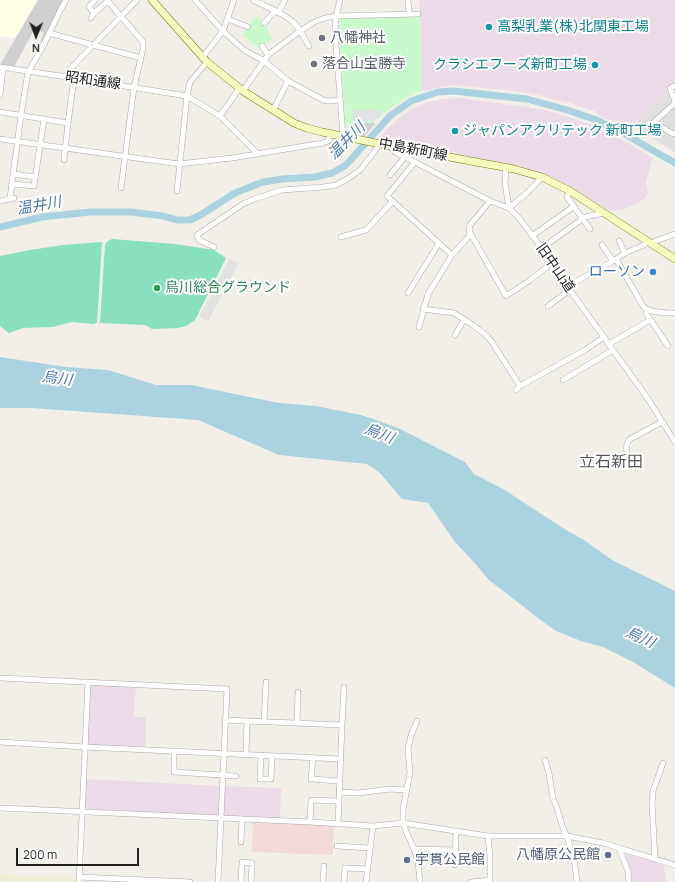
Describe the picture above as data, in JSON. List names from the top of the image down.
{
  "streets": {
    "main road": ["中島新町線"],
    "street": ["昭和通線", "旧中山道"]
  },
  "crossings": [
    ["中島新町線", "旧中山道"]
  ],
  "districts": ["立石新田"],
  "water": ["温井川", "烏川"],
  "places": [
    "高梨乳業(株)北関東工場",
    "八幡神社",
    "落合山宝勝寺",
    "クラシエフーズ新町工場",
    "ジャパンアクリテック 新町工場",
    "ローソン",
    "烏川総合グラウンド",
    "八幡原公民館",
    "宇貫公民館"
  ],
  "scale_bar": "200 m",
  "north": "bottom"
}
